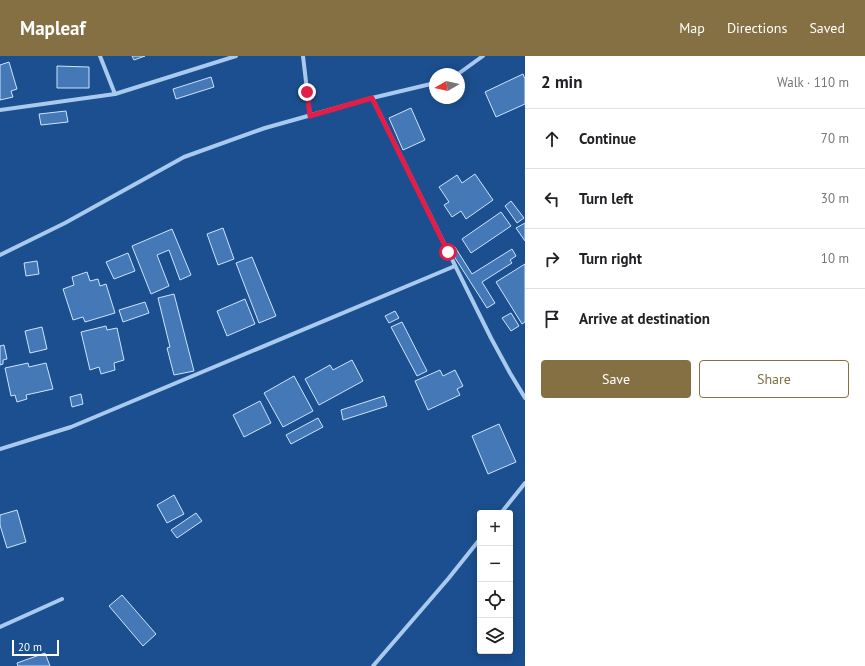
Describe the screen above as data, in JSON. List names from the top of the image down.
{
  "scale_bar": "20 m",
  "north": "left",
  "page": {
    "header": "Mapleaf",
    "nav": ["Map", "Directions", "Saved"],
    "heading": ["2 min", "Walk · 110 m"],
    "list": [
      ["Continue", "70 m"],
      ["Turn left", "30 m"],
      ["Turn right", "10 m"],
      "Arrive at destination"
    ],
    "buttons": ["Save", "Share"],
    "map_buttons": ["+", "−"],
    "scale": "20 m"
  }
}
